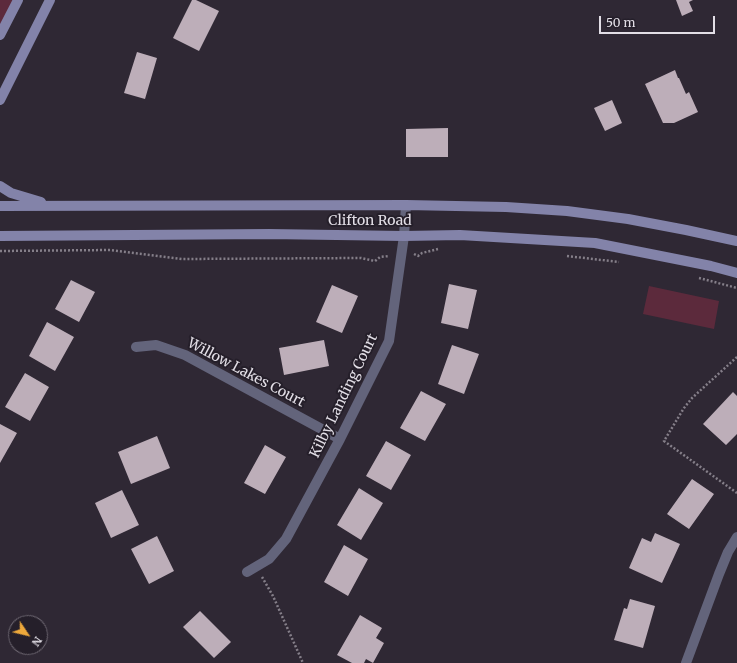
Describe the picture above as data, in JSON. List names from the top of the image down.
{
  "streets": {
    "main road": ["Clifton Road"],
    "street": ["Willow Lakes Court", "Kilby Landing Court"]
  },
  "crossings": [
    ["Clifton Road", "Kilby Landing Court"],
    ["Willow Lakes Court", "Kilby Landing Court"]
  ],
  "scale_bar": "50 m",
  "north": "bottom right"
}
